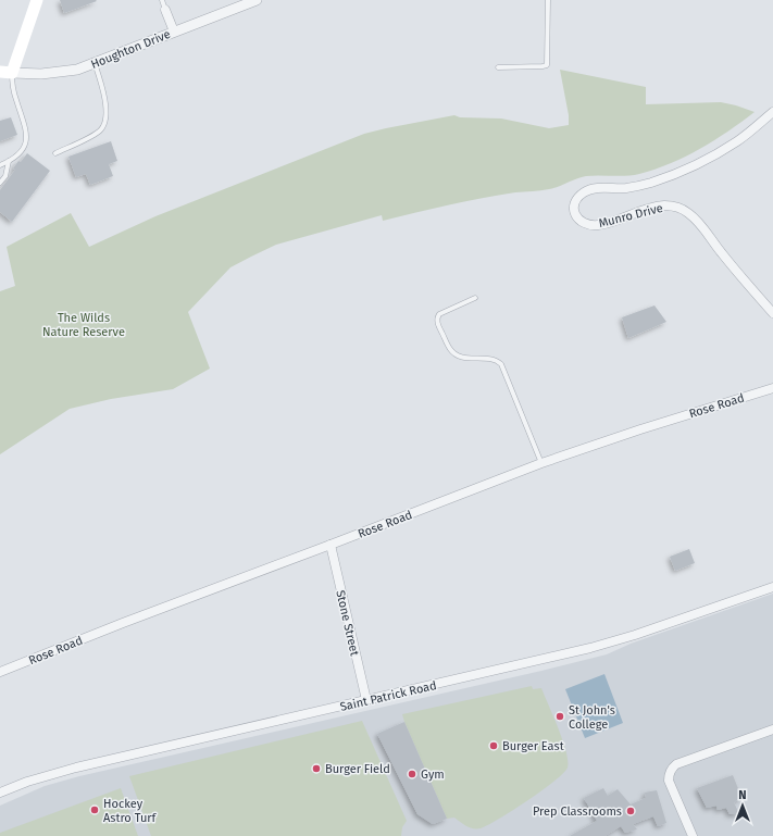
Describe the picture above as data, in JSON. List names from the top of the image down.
{
  "streets": {
    "street": [
      "Houghton Drive",
      "Munro Drive",
      "Rose Road",
      "Stone Street",
      "Saint Patrick Road"
    ]
  },
  "crossings": [
    ["Rose Road", "Stone Street"],
    ["Stone Street", "Saint Patrick Road"]
  ],
  "parks": ["The Wilds Nature Reserve"],
  "places": [
    "St John's College",
    "Burger East",
    "Burger Field",
    "Gym",
    "Hockey Astro Turf",
    "Prep Classrooms"
  ],
  "north": "top"
}
